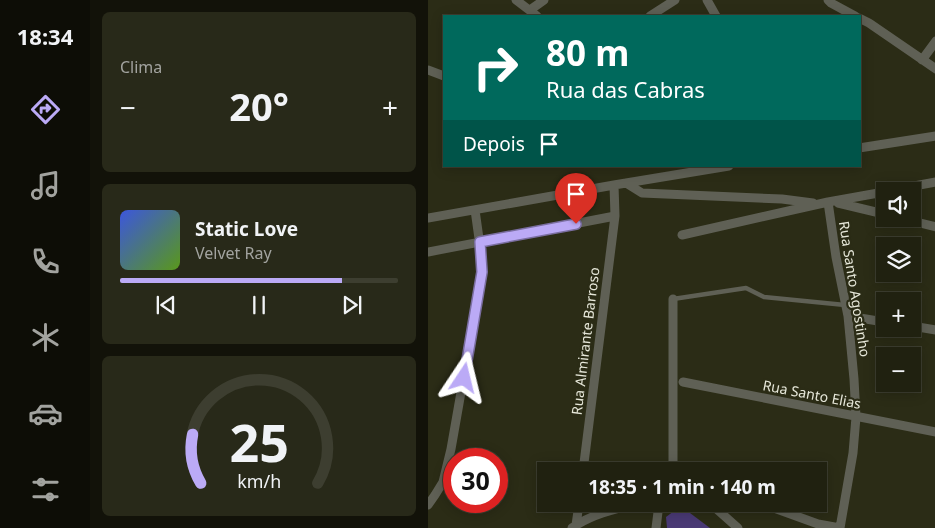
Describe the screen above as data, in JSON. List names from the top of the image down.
{
  "streets": {
    "street": ["Rua Santo Agostinho", "Rua Almirante Barroso", "Rua Santo Elias"]
  },
  "crossings": [
    ["Rua Santo Agostinho", "Rua Santo Elias"]
  ],
  "page": {
    "tabs": "18:34",
    "tile": "Clima",
    "turn": ["80 m", "Rua das Cabras"],
    "heat": ["−", "20°", "+"],
    "then": "Depois",
    "map_buttons": ["+", "−"],
    "song": ["Static Love", "Velvet Ray"],
    "limit": "30",
    "trip": "18:35 · 1 min · 140 m",
    "gauge": ["25", "km/h"]
  }
}
